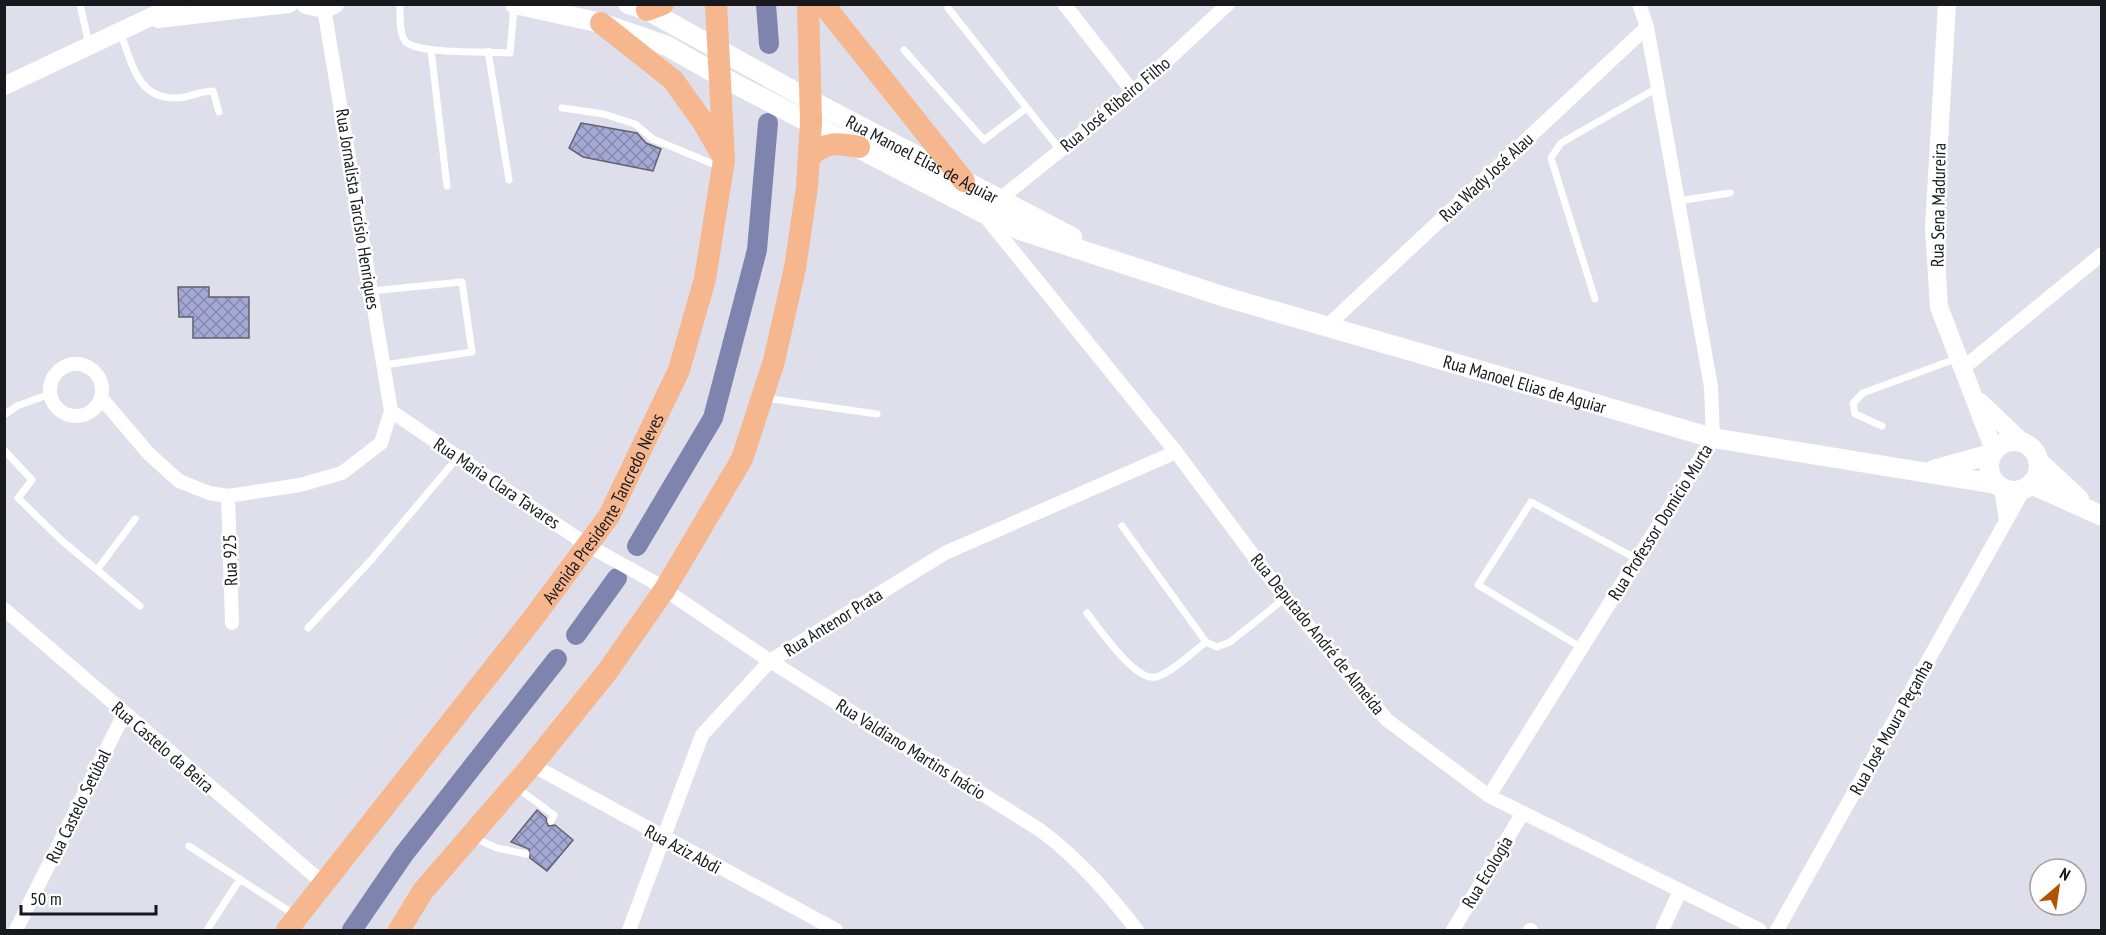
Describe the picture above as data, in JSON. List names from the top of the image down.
{
  "streets": {
    "main road": ["Rua Manoel Elias de Aguiar", "Avenida Presidente Tancredo Neves"],
    "street": [
      "Rua José Ribeiro Filho",
      "Rua Wady José Alau",
      "Rua Sena Madureira",
      "Rua Jornalista Tarcísio Henriques",
      "Rua Maria Clara Tavares",
      "Rua Professor Domicio Murta",
      "Rua 925",
      "Rua Antenor Prata",
      "Rua Deputado André de Almeida",
      "Rua José Moura Peçanha",
      "Rua Castelo da Beira",
      "Rua Valdiano Martins Inácio",
      "Rua Castelo Setúbal",
      "Rua Aziz Abdi",
      "Rua Ecologia"
    ]
  },
  "crossings": [
    ["Rua José Ribeiro Filho", "Rua Manoel Elias de Aguiar"],
    ["Rua Manoel Elias de Aguiar", "Rua Wady José Alau"],
    ["Rua Manoel Elias de Aguiar", "Rua Sena Madureira"],
    ["Rua Manoel Elias de Aguiar", "Avenida Presidente Tancredo Neves"],
    ["Rua Manoel Elias de Aguiar", "Rua Professor Domicio Murta"],
    ["Rua Manoel Elias de Aguiar", "Rua Deputado André de Almeida"],
    ["Rua Manoel Elias de Aguiar", "Rua José Moura Peçanha"],
    ["Rua Wady José Alau", "Rua Professor Domicio Murta"],
    ["Rua Sena Madureira", "Rua José Moura Peçanha"],
    ["Rua Jornalista Tarcísio Henriques", "Rua Maria Clara Tavares"],
    ["Rua Maria Clara Tavares", "Avenida Presidente Tancredo Neves"],
    ["Rua Maria Clara Tavares", "Rua Valdiano Martins Inácio"],
    ["Avenida Presidente Tancredo Neves", "Rua Castelo da Beira"],
    ["Rua Professor Domicio Murta", "Rua Deputado André de Almeida"],
    ["Rua Antenor Prata", "Rua Deputado André de Almeida"],
    ["Rua Antenor Prata", "Rua Valdiano Martins Inácio"],
    ["Rua Antenor Prata", "Rua Aziz Abdi"],
    ["Rua Deputado André de Almeida", "Rua Ecologia"],
    ["Rua Castelo da Beira", "Rua Castelo Setúbal"]
  ],
  "scale_bar": "50 m",
  "north": "top right"
}
